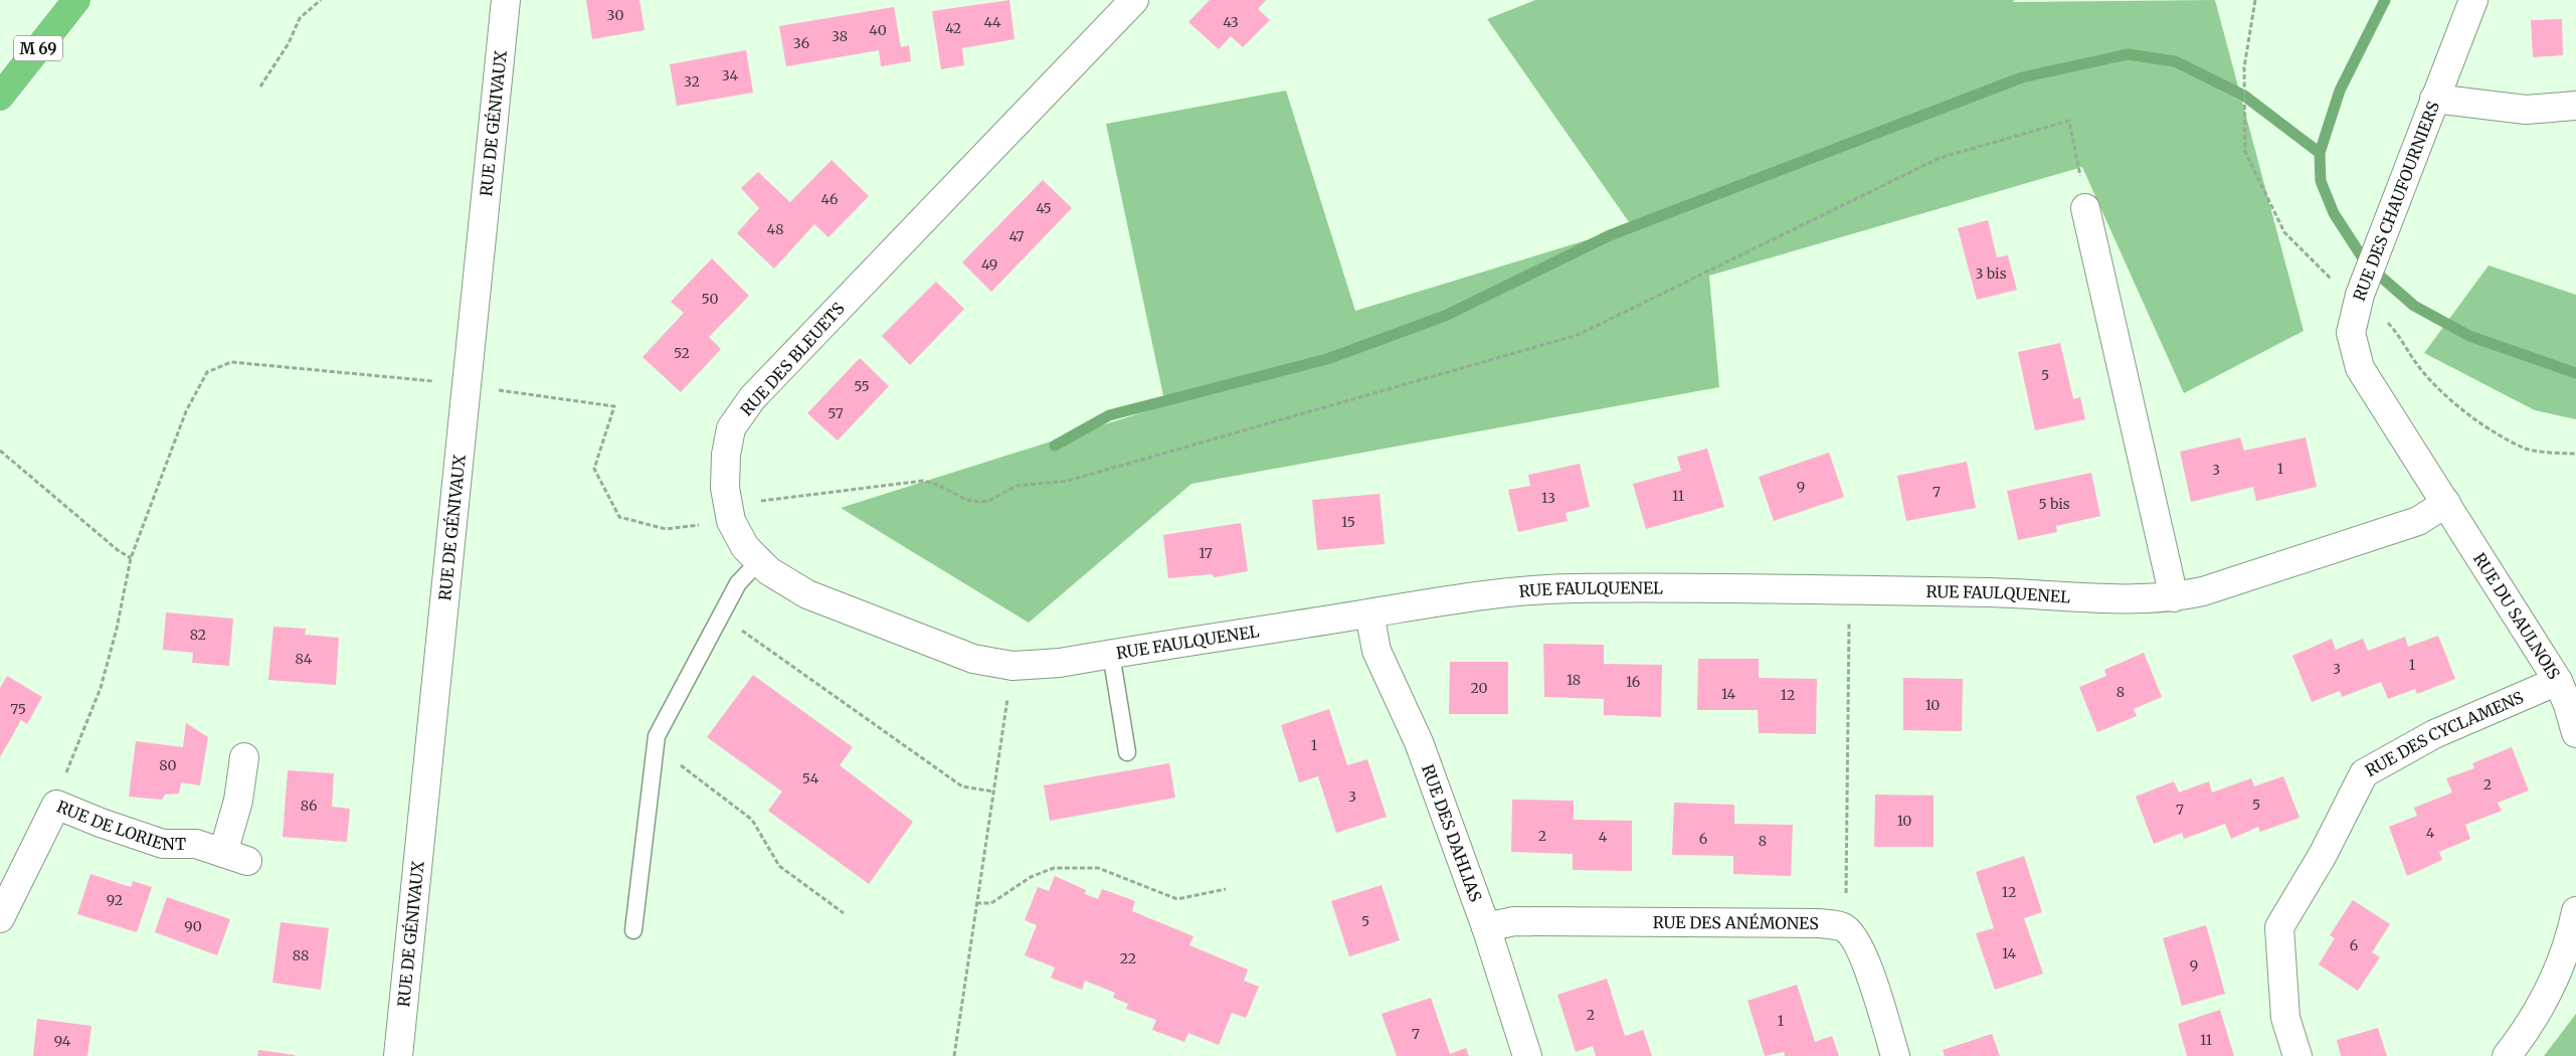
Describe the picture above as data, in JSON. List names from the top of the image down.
{
  "streets": {
    "highway": ["M 69"],
    "street": [
      "RUE DE GÉNIVAUX",
      "RUE DES CHAUFOURNIERS",
      "RUE DES BLEUETS",
      "RUE FAULQUENEL",
      "RUE DU SAULNOIS",
      "RUE DES CYCLAMENS",
      "RUE DE LORIENT",
      "RUE DES DAHLIAS",
      "RUE DES ANÉMONES"
    ]
  },
  "crossings": [
    ["RUE DES CHAUFOURNIERS", "RUE FAULQUENEL"],
    ["RUE DES CHAUFOURNIERS", "RUE DU SAULNOIS"],
    ["RUE DES BLEUETS", "RUE FAULQUENEL"],
    ["RUE FAULQUENEL", "RUE DU SAULNOIS"],
    ["RUE FAULQUENEL", "RUE DES DAHLIAS"],
    ["RUE DU SAULNOIS", "RUE DES CYCLAMENS"],
    ["RUE DES DAHLIAS", "RUE DES ANÉMONES"]
  ],
  "house_numbers": [
    "30",
    "44",
    "43",
    "42",
    "40",
    "38",
    "36",
    "34",
    "32",
    "46",
    "45",
    "48",
    "47",
    "49",
    "3 bis",
    "50",
    "52",
    "5",
    "55",
    "57",
    "1",
    "3",
    "9",
    "7",
    "11",
    "13",
    "5 bis",
    "15",
    "17",
    "82",
    "84",
    "1",
    "3",
    "18",
    "16",
    "20",
    "8",
    "14",
    "12",
    "10",
    "75",
    "1",
    "80",
    "54",
    "2",
    "3",
    "5",
    "86",
    "7",
    "10",
    "4",
    "2",
    "4",
    "6",
    "8",
    "12",
    "92",
    "5",
    "90",
    "6",
    "14",
    "88",
    "22",
    "9",
    "2",
    "1",
    "7",
    "11",
    "94"
  ]
}
